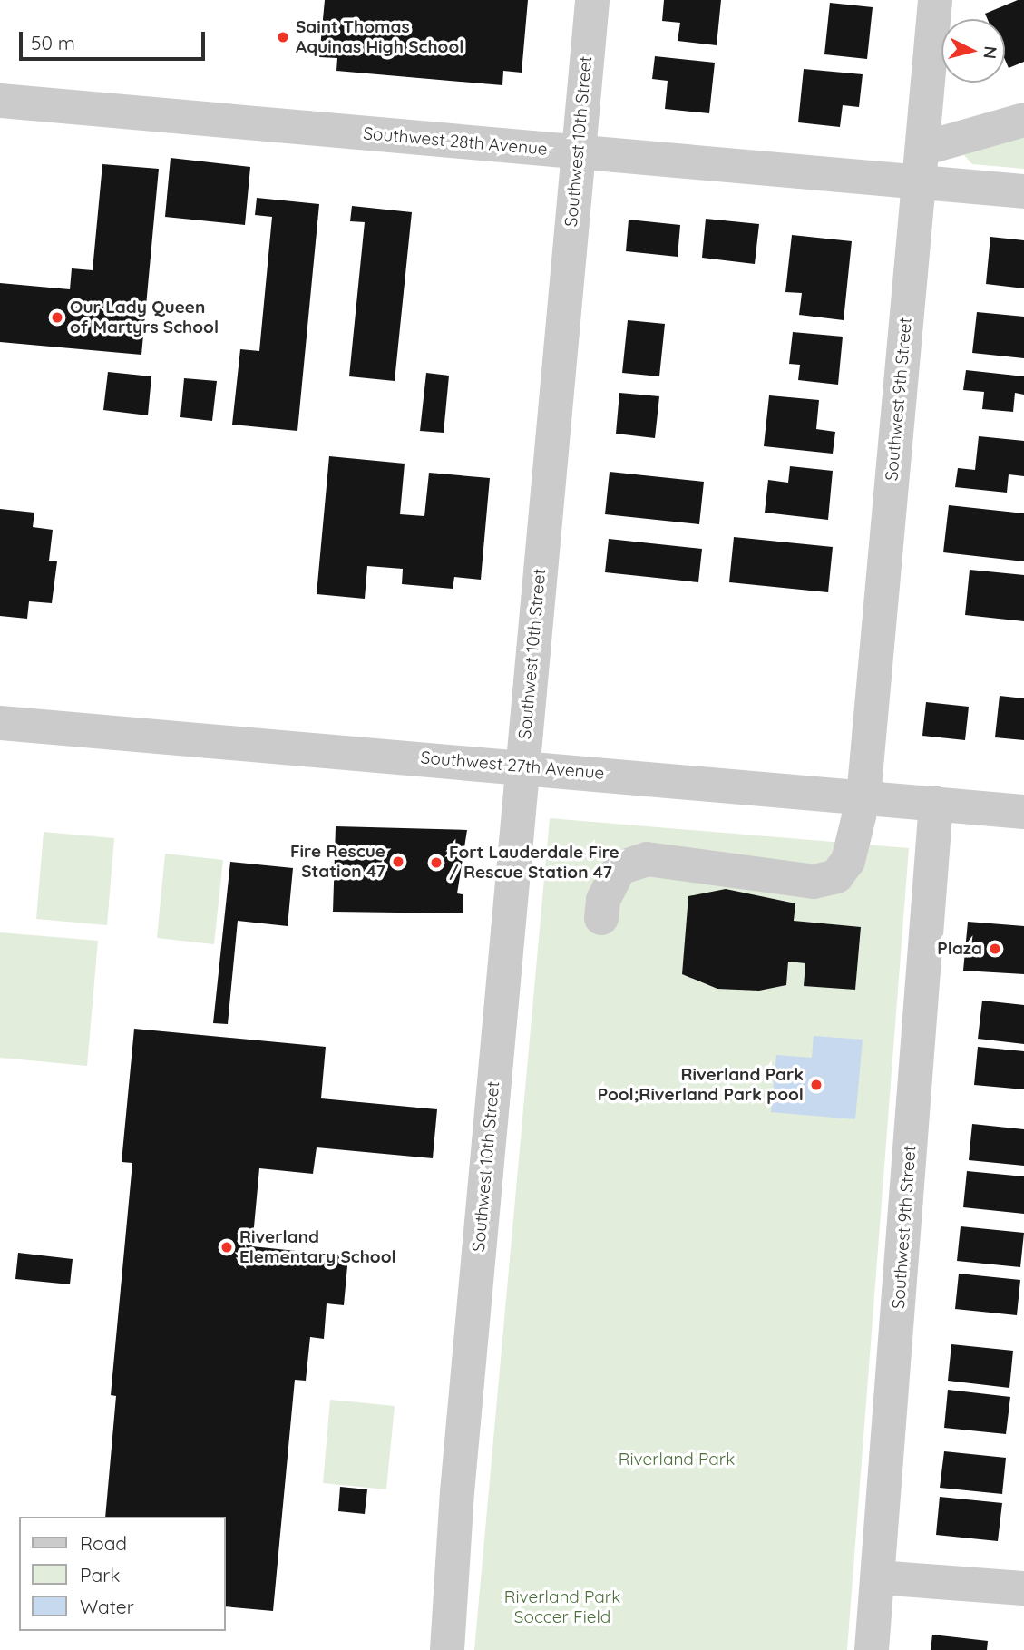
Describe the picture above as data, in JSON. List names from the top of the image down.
{
  "streets": {
    "street": [
      "Southwest 28th Avenue",
      "Southwest 10th Street",
      "Southwest 9th Street",
      "Southwest 27th Avenue"
    ]
  },
  "crossings": [
    ["Southwest 28th Avenue", "Southwest 10th Street"],
    ["Southwest 28th Avenue", "Southwest 9th Street"],
    ["Southwest 10th Street", "Southwest 27th Avenue"],
    ["Southwest 9th Street", "Southwest 27th Avenue"]
  ],
  "parks": ["Riverland Park", "Riverland Park Soccer Field"],
  "places": [
    "Saint Thomas Aquinas High School",
    "Our Lady Queen of Martyrs School",
    "Fire Rescue Station 47",
    "Fort Lauderdale Fire / Rescue Station 47",
    "Plaza",
    "Riverland Park Pool;Riverland Park pool",
    "Riverland Elementary School"
  ],
  "legend": ["Road", "Park", "Water"],
  "scale_bar": "50 m",
  "north": "right"
}
